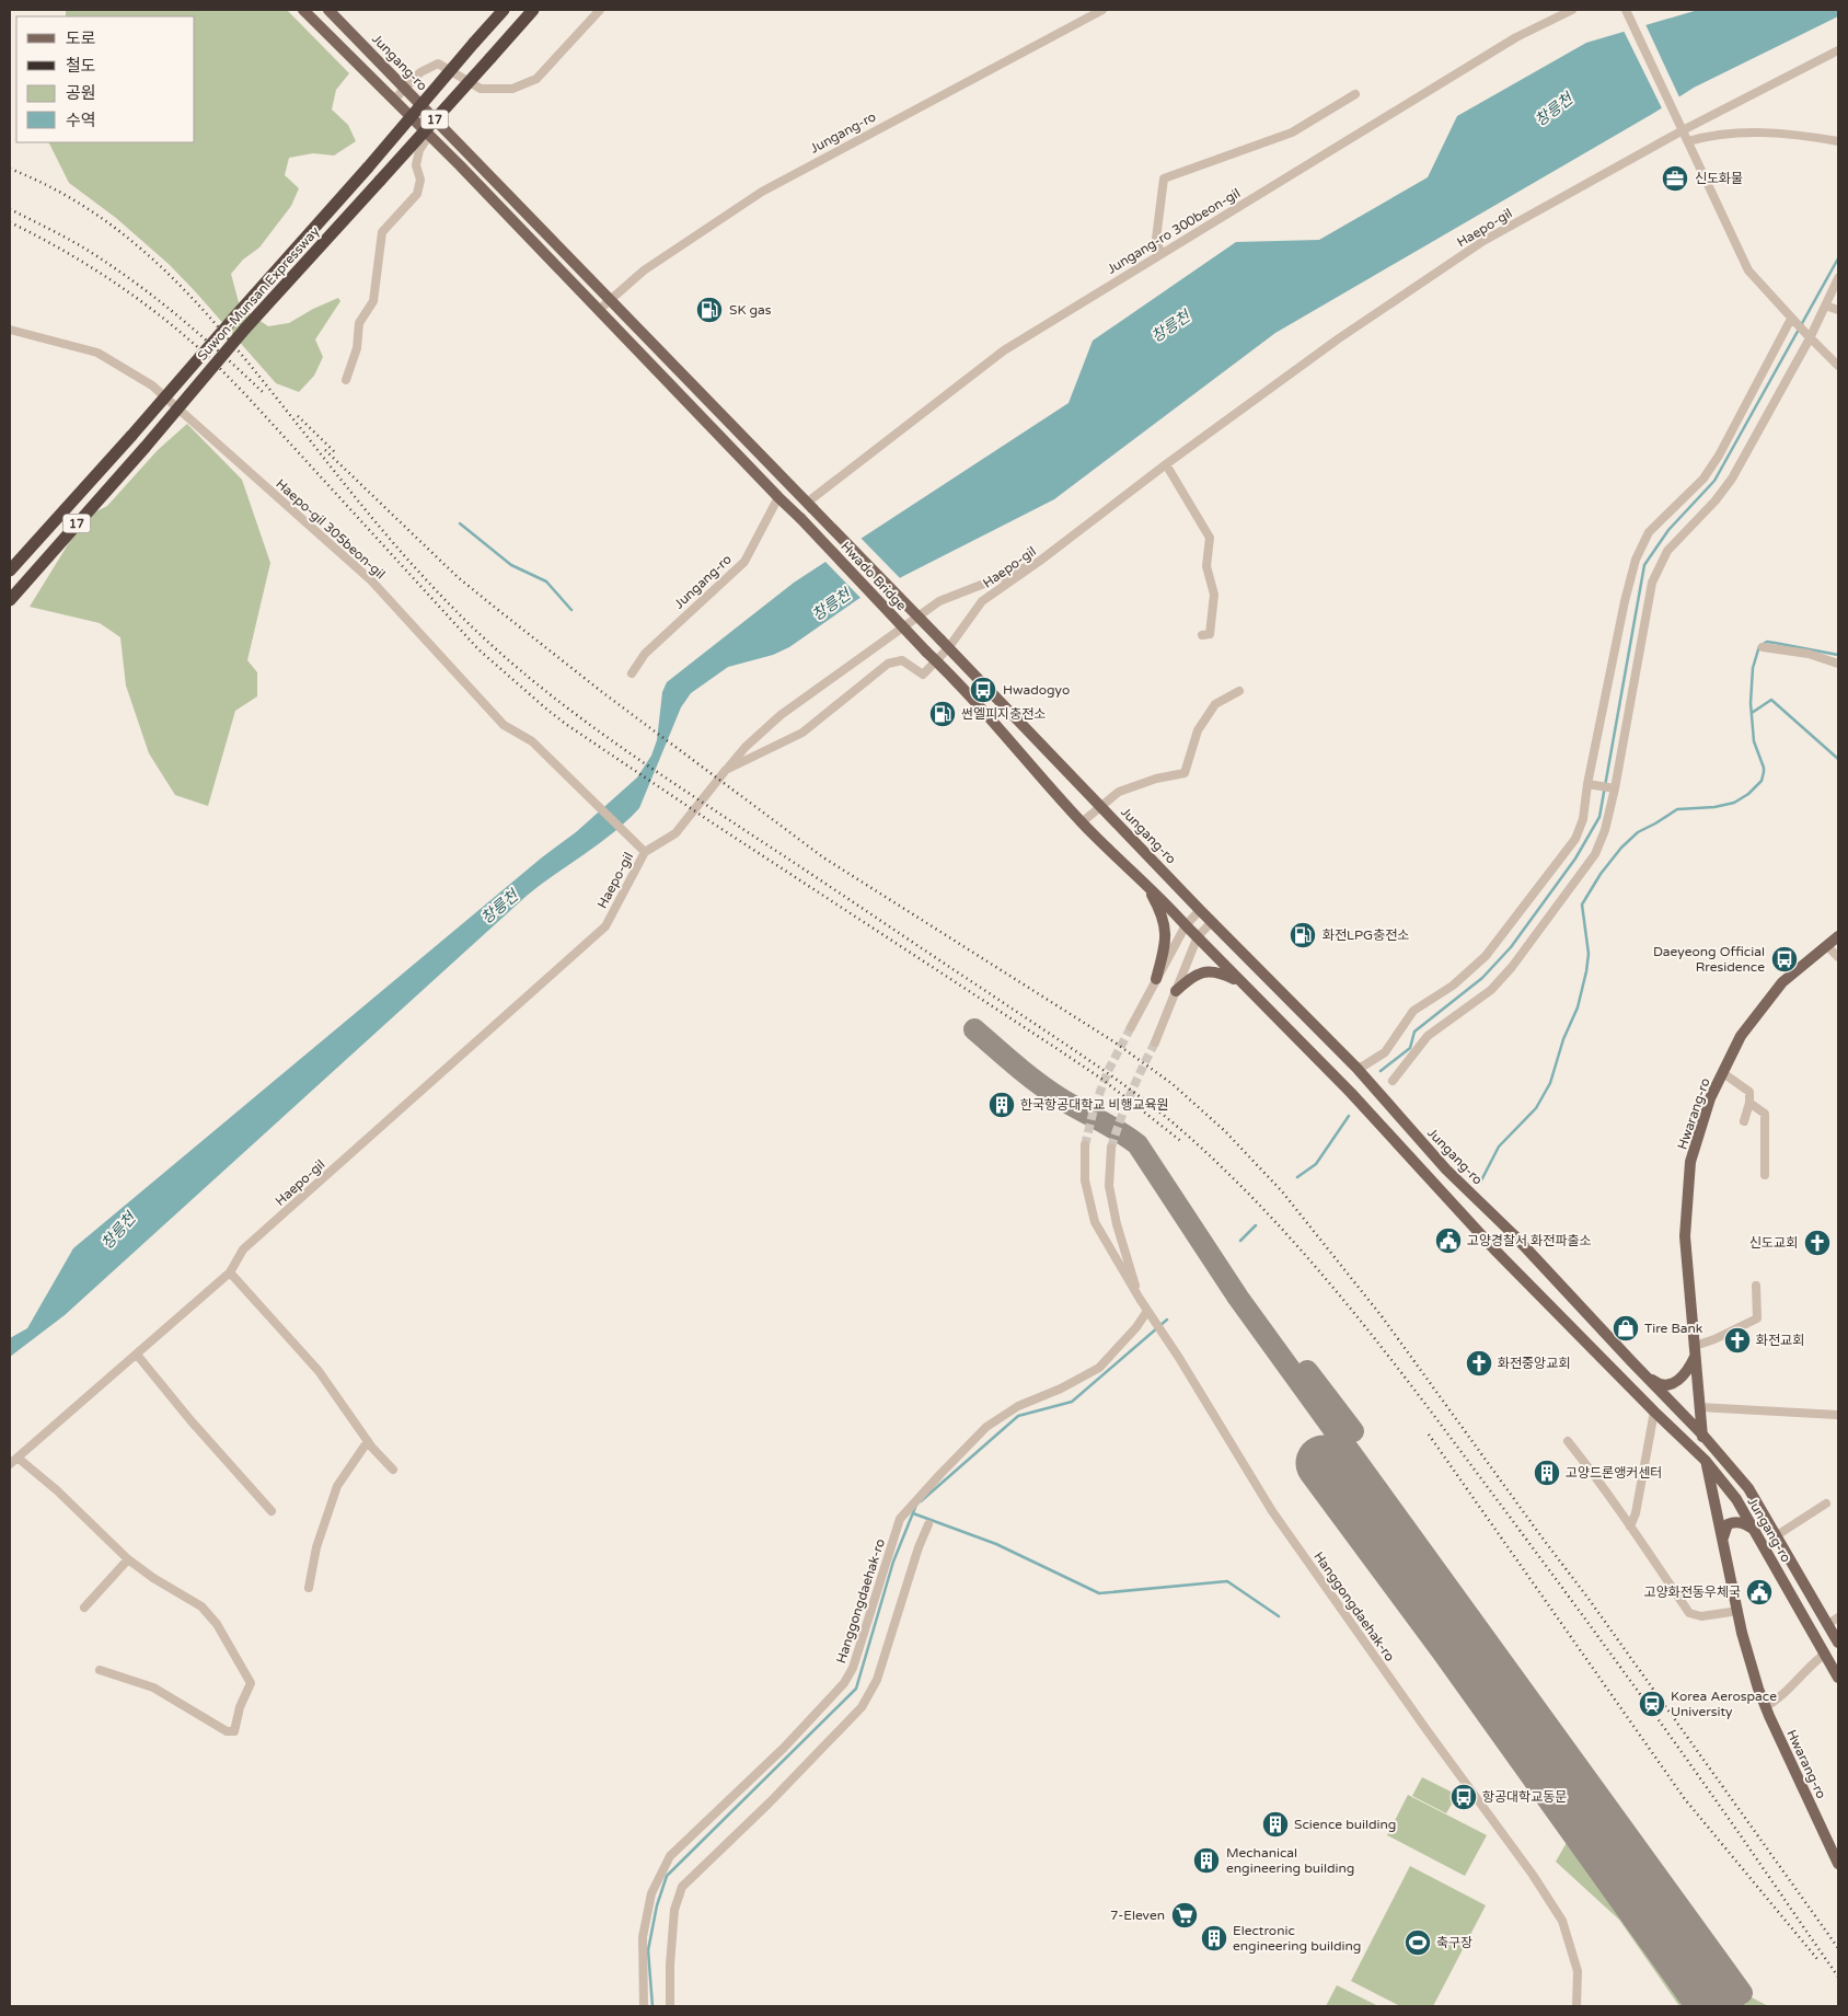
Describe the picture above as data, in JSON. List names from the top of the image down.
{
  "streets": {
    "highway": ["17", "Suwon-Munsan Expressway"],
    "main road": ["Jungang-ro", "Hwado Bridge", "Hwarang-ro"],
    "street": [
      "Haepo-gil",
      "Jungang-ro 300beon-gil",
      "Haepo-gil 305beon-gil",
      "Hanggongdaehak-ro"
    ]
  },
  "crossings": [
    ["Jungang-ro", "Haepo-gil"],
    ["Jungang-ro", "Jungang-ro 300beon-gil"],
    ["Jungang-ro", "Hwado Bridge"],
    ["Jungang-ro", "Hwarang-ro"],
    ["Haepo-gil", "Haepo-gil 305beon-gil"],
    ["Haepo-gil", "Hwado Bridge"],
    ["Jungang-ro 300beon-gil", "Hwado Bridge"]
  ],
  "water": ["창릉천"],
  "places": {
    "office": ["신도화물"],
    "fuel station": ["SK gas", "썬엘피지충전소", "화전LPG충전소"],
    "bus stop": ["Hwadogyo", "Daeyeong Official Rresidence", "항공대학교동문"],
    "building": [
      "한국항공대학교 비행교육원",
      "고양드론앵커센터",
      "Science building",
      "Mechanical engineering building",
      "Electronic engineering building"
    ],
    "public building": ["고양경찰서 화전파출소", "고양화전동우체국"],
    "church": ["신도교회", "화전교회", "화전중앙교회"],
    "shop": ["Tire Bank"],
    "station": ["Korea Aerospace University"],
    "supermarket": ["7-Eleven"],
    "sports": ["축구장"]
  },
  "legend": [
    "도로",
    "철도",
    "공원",
    "수역"
  ]
}
